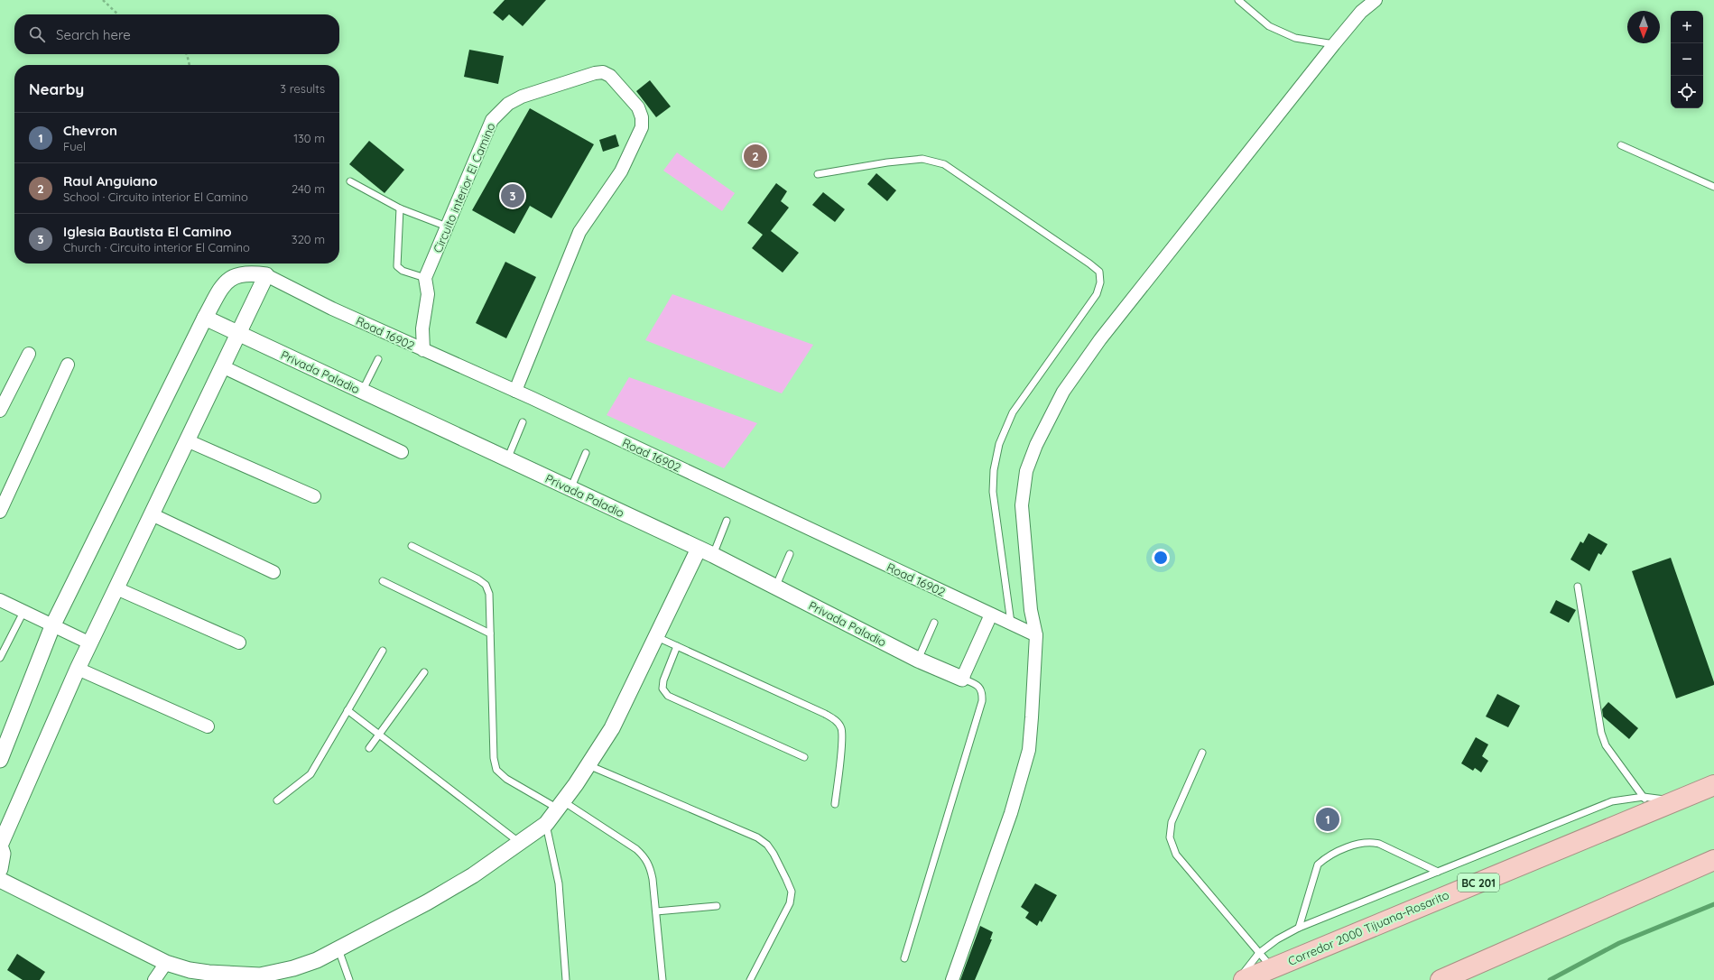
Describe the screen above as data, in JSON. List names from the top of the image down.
{
  "streets": {
    "highway": ["BC 201", "Corredor 2000 Tijuana-Rosarito"],
    "street": ["Circuito interior El Camino", "Road 16902", "Privada Paladio"]
  },
  "crossings": [
    ["Circuito interior El Camino", "Road 16902"]
  ],
  "north": "bottom",
  "page": {
    "map_buttons": ["+", "−"],
    "search": "Search here",
    "heading": ["Nearby", "3 results"],
    "list": [
      {
        "mark": "1",
        "name": "Chevron",
        "note": "Fuel",
        "value": "130 m"
      },
      {
        "mark": "2",
        "name": "Raul Anguiano",
        "note": "School · Circuito interior El Camino",
        "value": "240 m"
      },
      {
        "mark": "3",
        "name": "Iglesia Bautista El Camino",
        "note": "Church · Circuito interior El Camino",
        "value": "320 m"
      }
    ],
    "pins": ["2", "3", "1"]
  }
}
